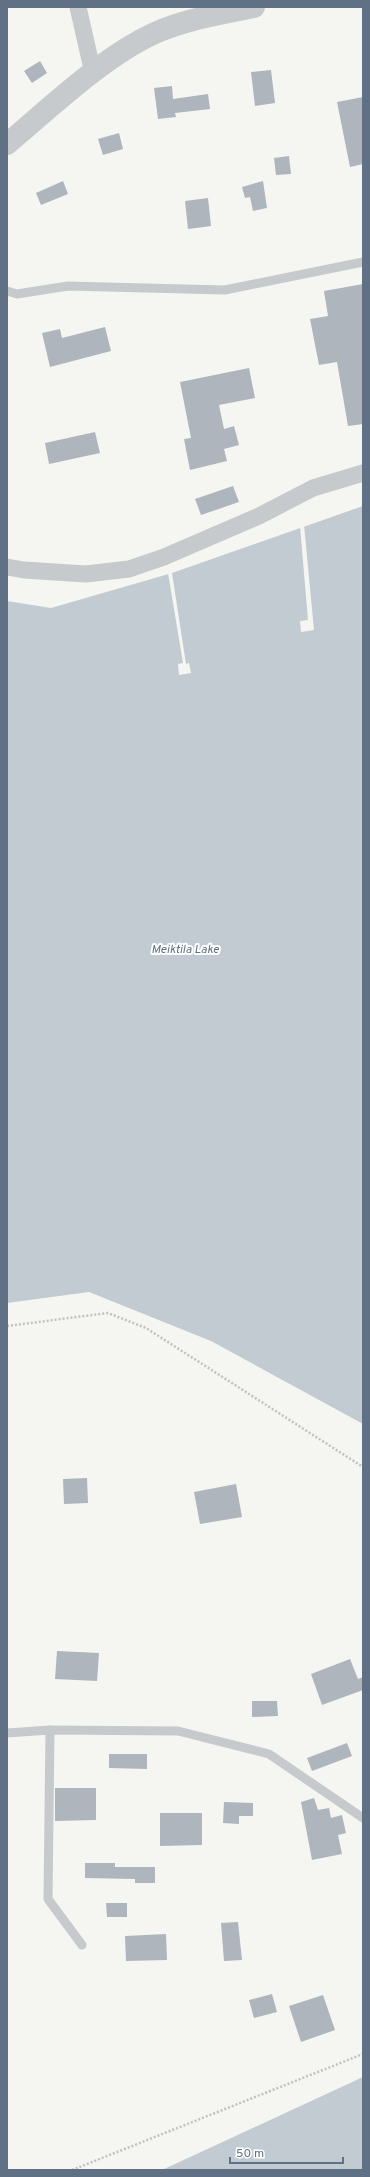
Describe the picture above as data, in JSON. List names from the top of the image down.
{
  "water": ["Meiktila Lake"],
  "scale_bar": "50 m"
}
